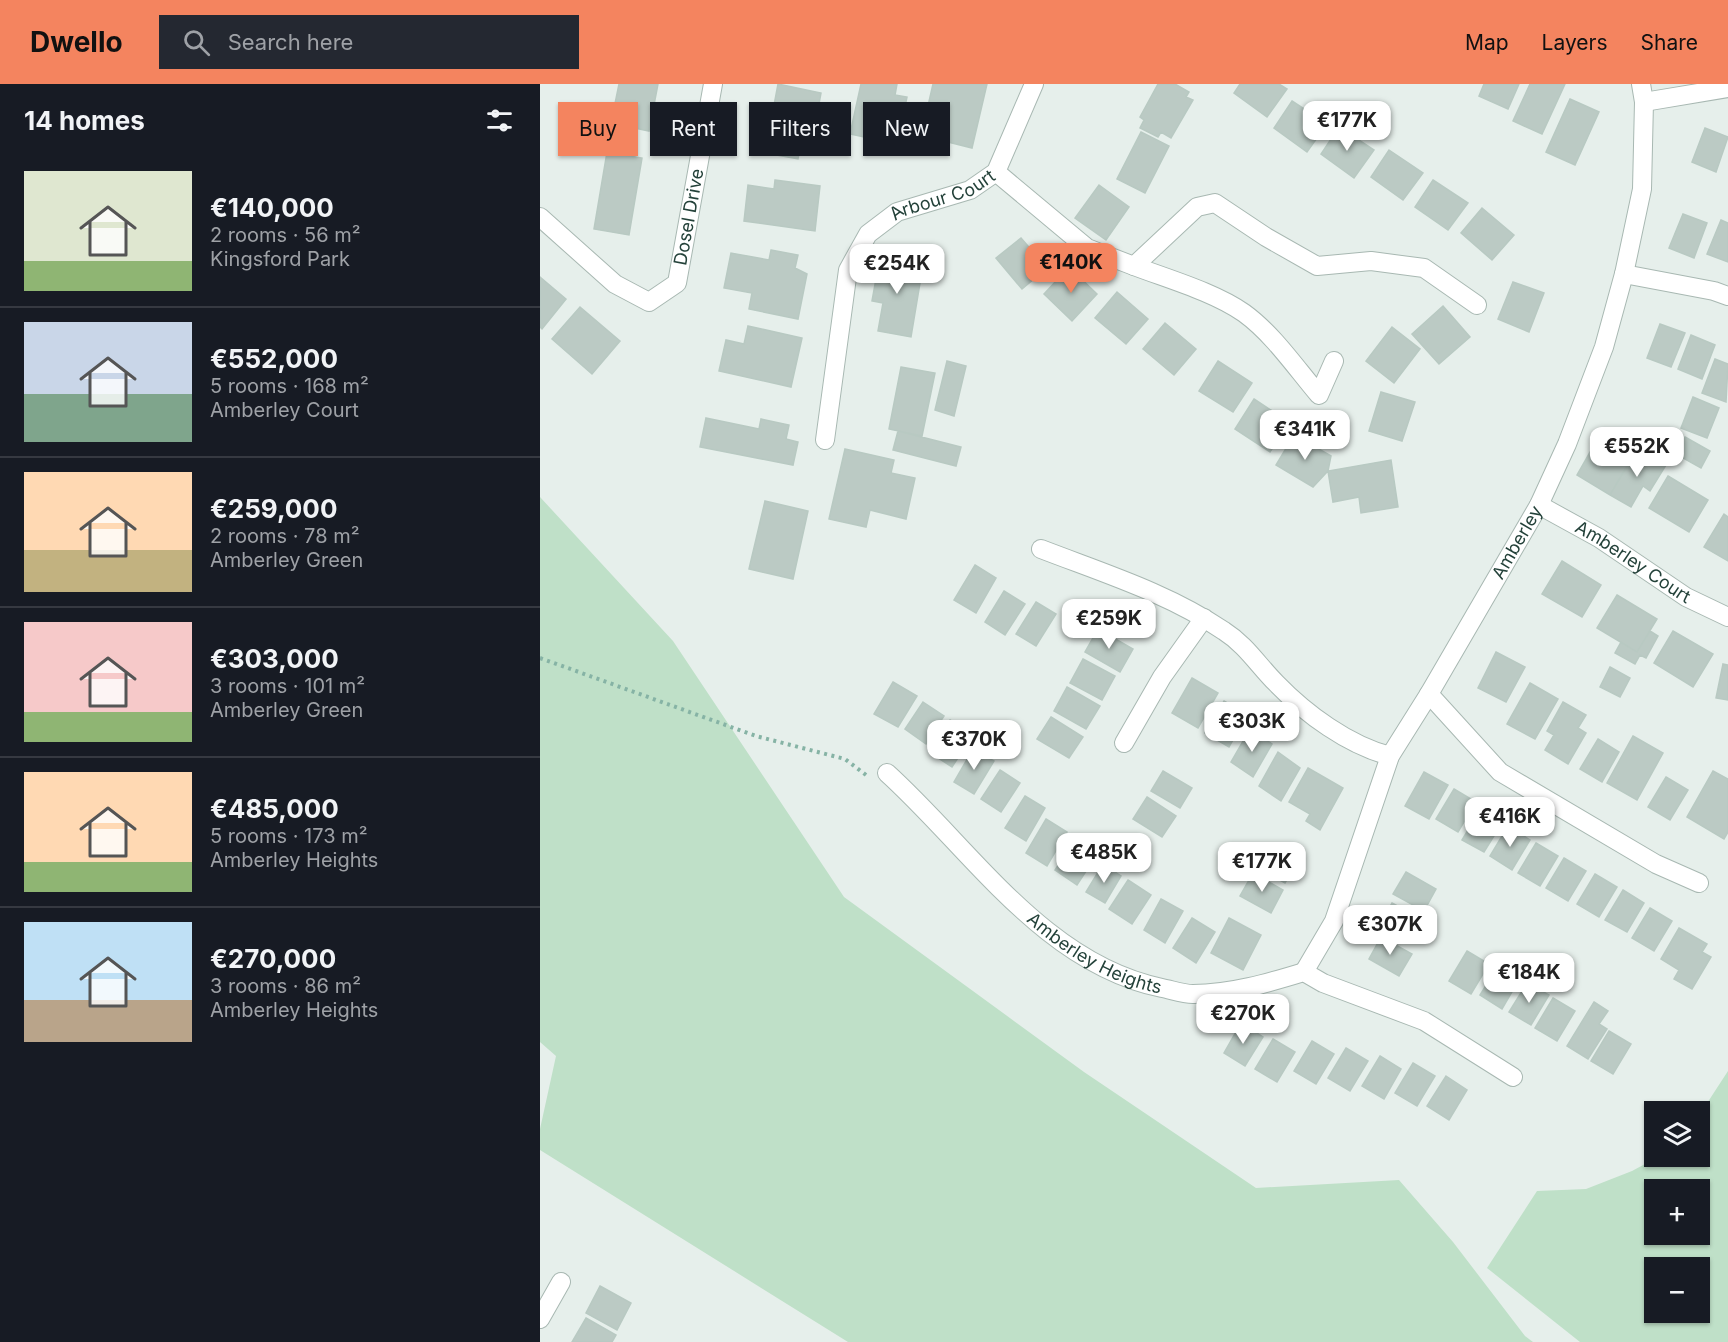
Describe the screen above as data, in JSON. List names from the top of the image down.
{
  "streets": {
    "street": [
      "Arbour Court",
      "Dosel Drive",
      "Amberley",
      "Amberley Court",
      "Amberley Heights"
    ]
  },
  "crossings": [
    ["Amberley", "Amberley Court"],
    ["Amberley", "Amberley Heights"]
  ],
  "page": {
    "header": "Dwello",
    "search": "Search here",
    "nav": ["Map", "Layers", "Share"],
    "heading": "14 homes",
    "price": [
      "€177K",
      "€140K",
      "€254K",
      "€341K",
      "€552K",
      "€259K",
      "€303K",
      "€370K",
      "€416K",
      "€485K",
      "€177K",
      "€307K",
      "€184K",
      "€270K"
    ],
    "chip": [
      "Buy",
      "Rent",
      "Filters",
      "New"
    ],
    "list": [
      {
        "name": "€140,000",
        "note": "2 rooms · 56 m² · Kingsford Park"
      },
      {
        "name": "€552,000",
        "note": "5 rooms · 168 m² · Amberley Court"
      },
      {
        "name": "€259,000",
        "note": "2 rooms · 78 m² · Amberley Green"
      },
      {
        "name": "€303,000",
        "note": "3 rooms · 101 m² · Amberley Green"
      },
      {
        "name": "€485,000",
        "note": "5 rooms · 173 m² · Amberley Heights"
      },
      {
        "name": "€270,000",
        "note": "3 rooms · 86 m² · Amberley Heights"
      }
    ],
    "map_buttons": ["+", "−"]
  }
}
